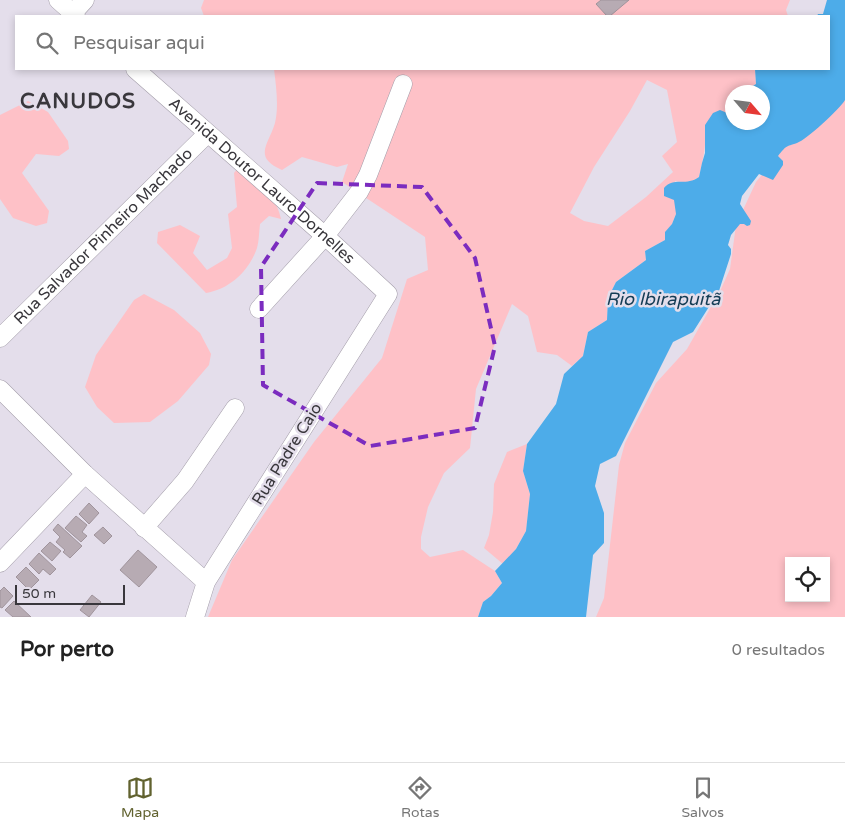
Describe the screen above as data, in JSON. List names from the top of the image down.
{
  "streets": {
    "street": ["Avenida Doutor Lauro Dornelles", "Rua Salvador Pinheiro Machado", "Rua Padre Caio"]
  },
  "crossings": [
    ["Avenida Doutor Lauro Dornelles", "Rua Salvador Pinheiro Machado"],
    ["Avenida Doutor Lauro Dornelles", "Rua Padre Caio"]
  ],
  "districts": ["CANUDOS"],
  "water": ["Rio Ibirapuitã"],
  "scale_bar": "50 m",
  "north": "bottom right",
  "page": {
    "search": "Pesquisar aqui",
    "scale": "50 m",
    "heading": ["Por perto", "0 resultados"],
    "nav": ["Mapa", "Rotas", "Salvos"]
  }
}
